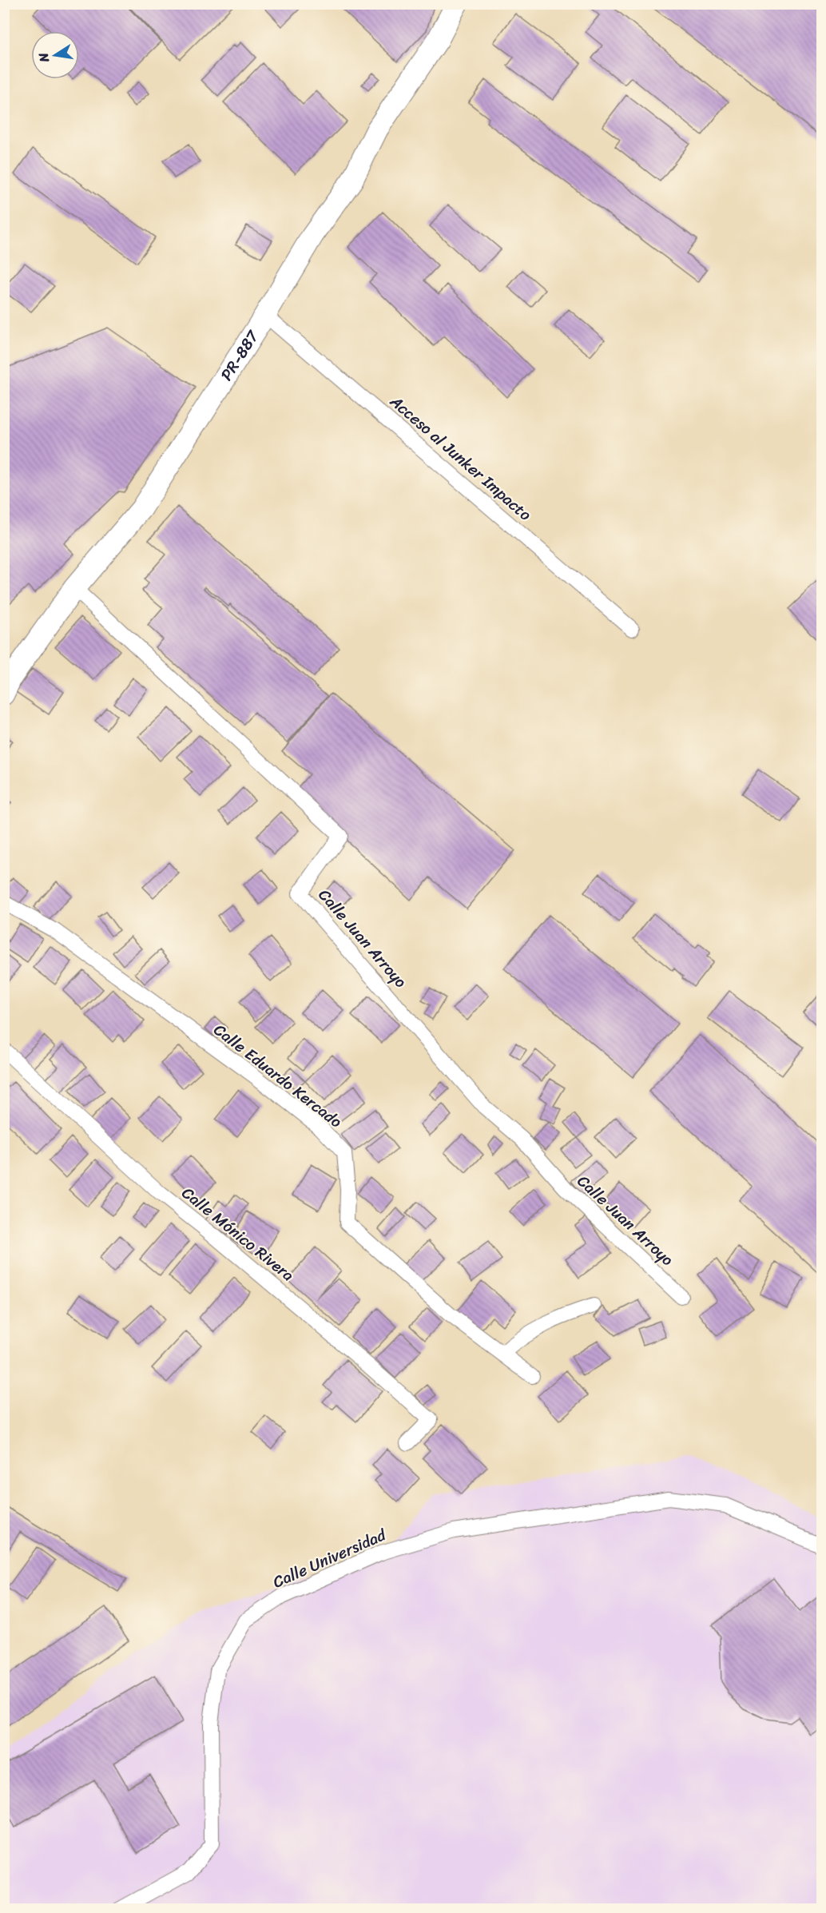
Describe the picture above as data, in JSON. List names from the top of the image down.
{
  "streets": {
    "street": [
      "PR-887",
      "Acceso al Junker Impacto",
      "Calle Juan Arroyo",
      "Calle Eduardo Kercado",
      "Calle Mónico Rivera",
      "Calle Universidad"
    ]
  },
  "crossings": [
    ["PR-887", "Acceso al Junker Impacto"],
    ["PR-887", "Calle Juan Arroyo"]
  ],
  "north": "left"
}
